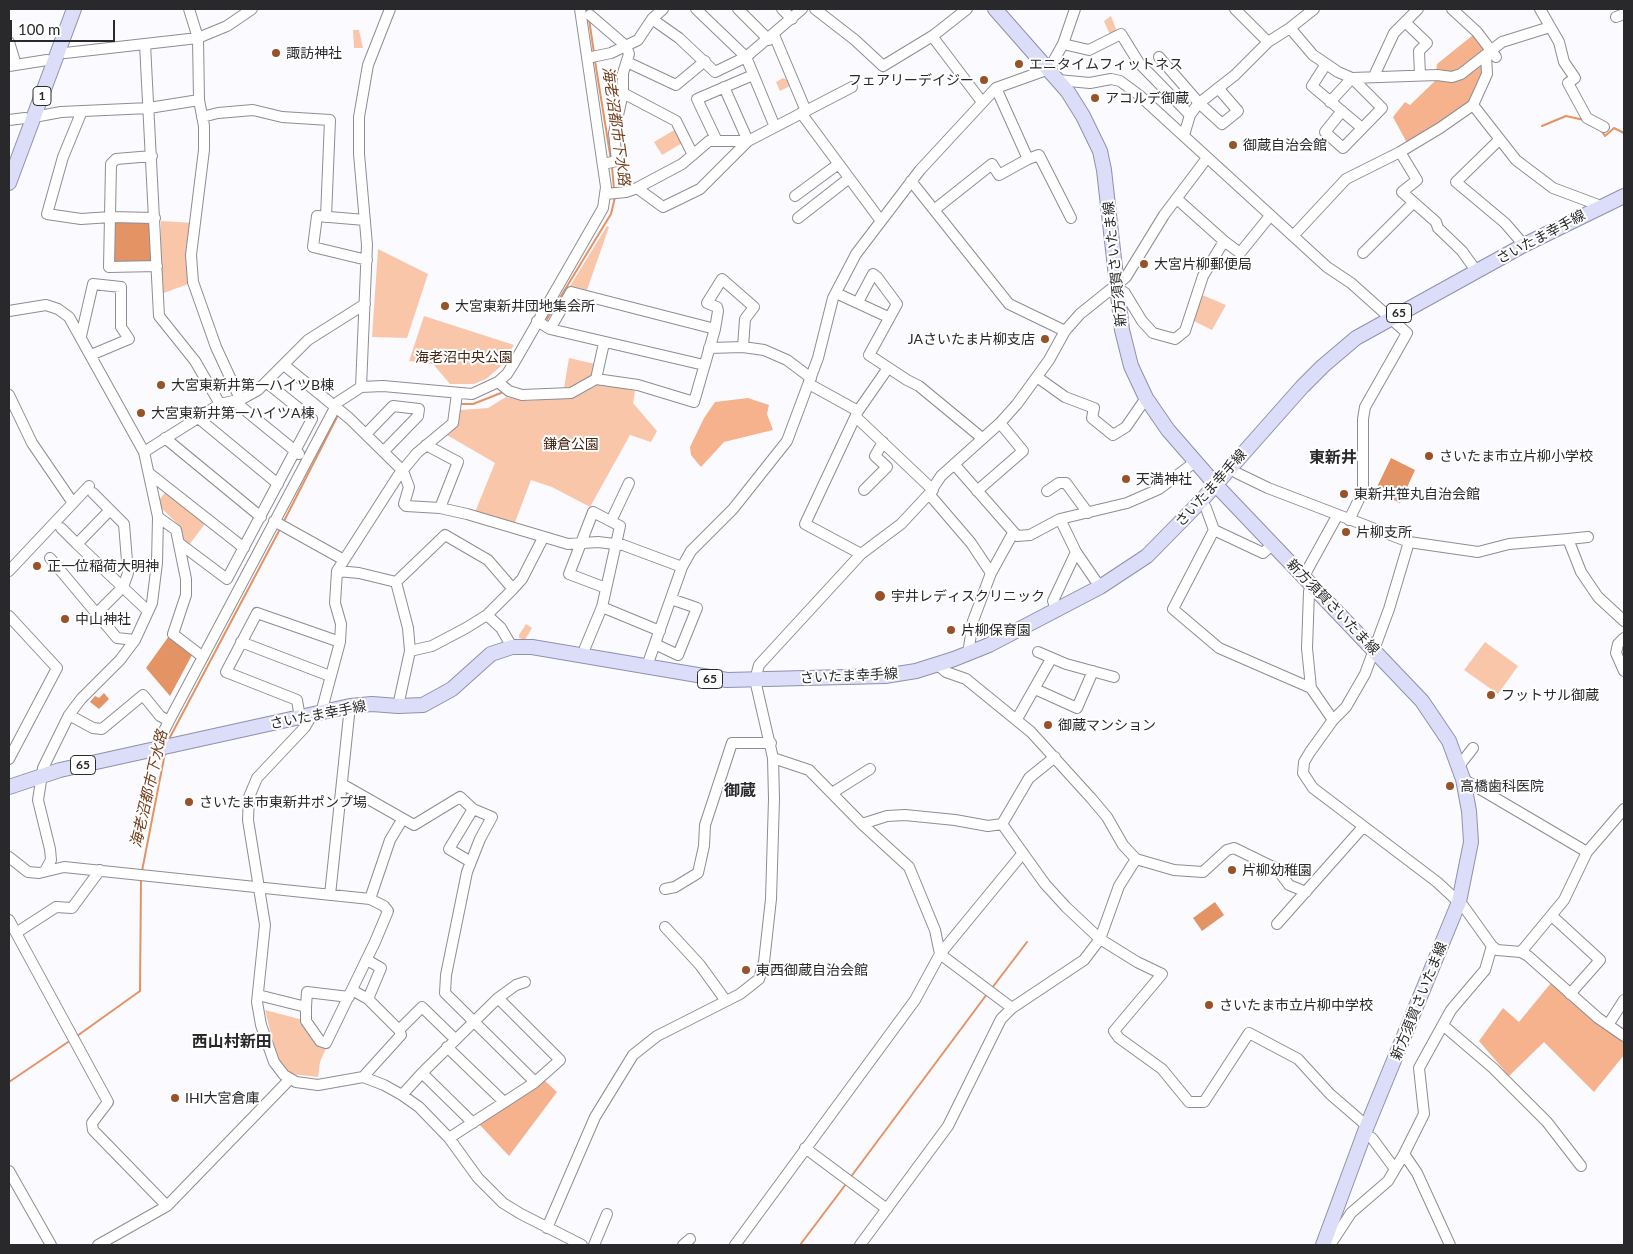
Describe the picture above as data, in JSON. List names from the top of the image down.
{
  "streets": {
    "main road": [
      "1",
      "さいたま幸手線",
      "新方須賀さいたま線",
      "65"
    ]
  },
  "crossings": [
    ["さいたま幸手線", "新方須賀さいたま線"]
  ],
  "districts": ["東新井", "御蔵", "西山村新田"],
  "water": ["海老沼都市下水路"],
  "parks": ["海老沼中央公園", "鎌倉公園"],
  "places": [
    "諏訪神社",
    "エニタイムフィットネス",
    "フェアリーデイジー",
    "アコルデ御蔵",
    "御蔵自治会館",
    "大宮片柳郵便局",
    "大宮東新井団地集会所",
    "JAさいたま片柳支店",
    "大宮東新井第一ハイツB棟",
    "大宮東新井第一ハイツA棟",
    "さいたま市立片柳小学校",
    "天満神社",
    "東新井笹丸自治会館",
    "片柳支所",
    "正一位稲荷大明神",
    "宇井レディスクリニック",
    "中山神社",
    "片柳保育園",
    "フットサル御蔵",
    "御蔵マンション",
    "高橋歯科医院",
    "さいたま市東新井ポンプ場",
    "片柳幼稚園",
    "東西御蔵自治会館",
    "さいたま市立片柳中学校",
    "IHI大宮倉庫"
  ],
  "scale_bar": "100 m"
}
